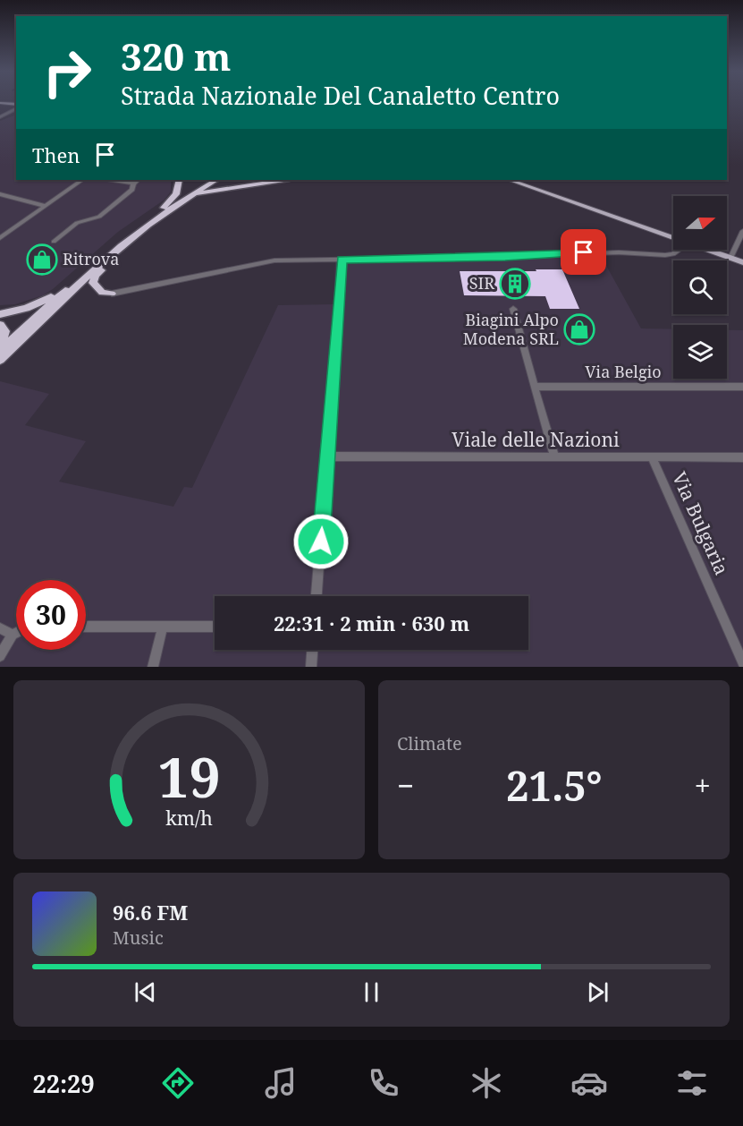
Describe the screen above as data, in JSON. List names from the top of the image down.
{
  "streets": {
    "street": ["Via Belgio", "Viale delle Nazioni", "Via Bulgaria"]
  },
  "crossings": [
    ["Viale delle Nazioni", "Via Bulgaria"]
  ],
  "places": {
    "shop": ["Ritrova", "Biagini Alpo Modena SRL"],
    "building": ["SIR"]
  },
  "north": "right",
  "page": {
    "turn": ["320 m", "Strada Nazionale Del Canaletto Centro"],
    "then": "Then",
    "limit": "30",
    "trip": "22:31 · 2 min · 630 m",
    "tile": "Climate",
    "heat": ["−", "21.5°", "+"],
    "song": ["96.6 FM", "Music"],
    "tabs": "22:29",
    "gauge": ["19", "km/h"]
  }
}
